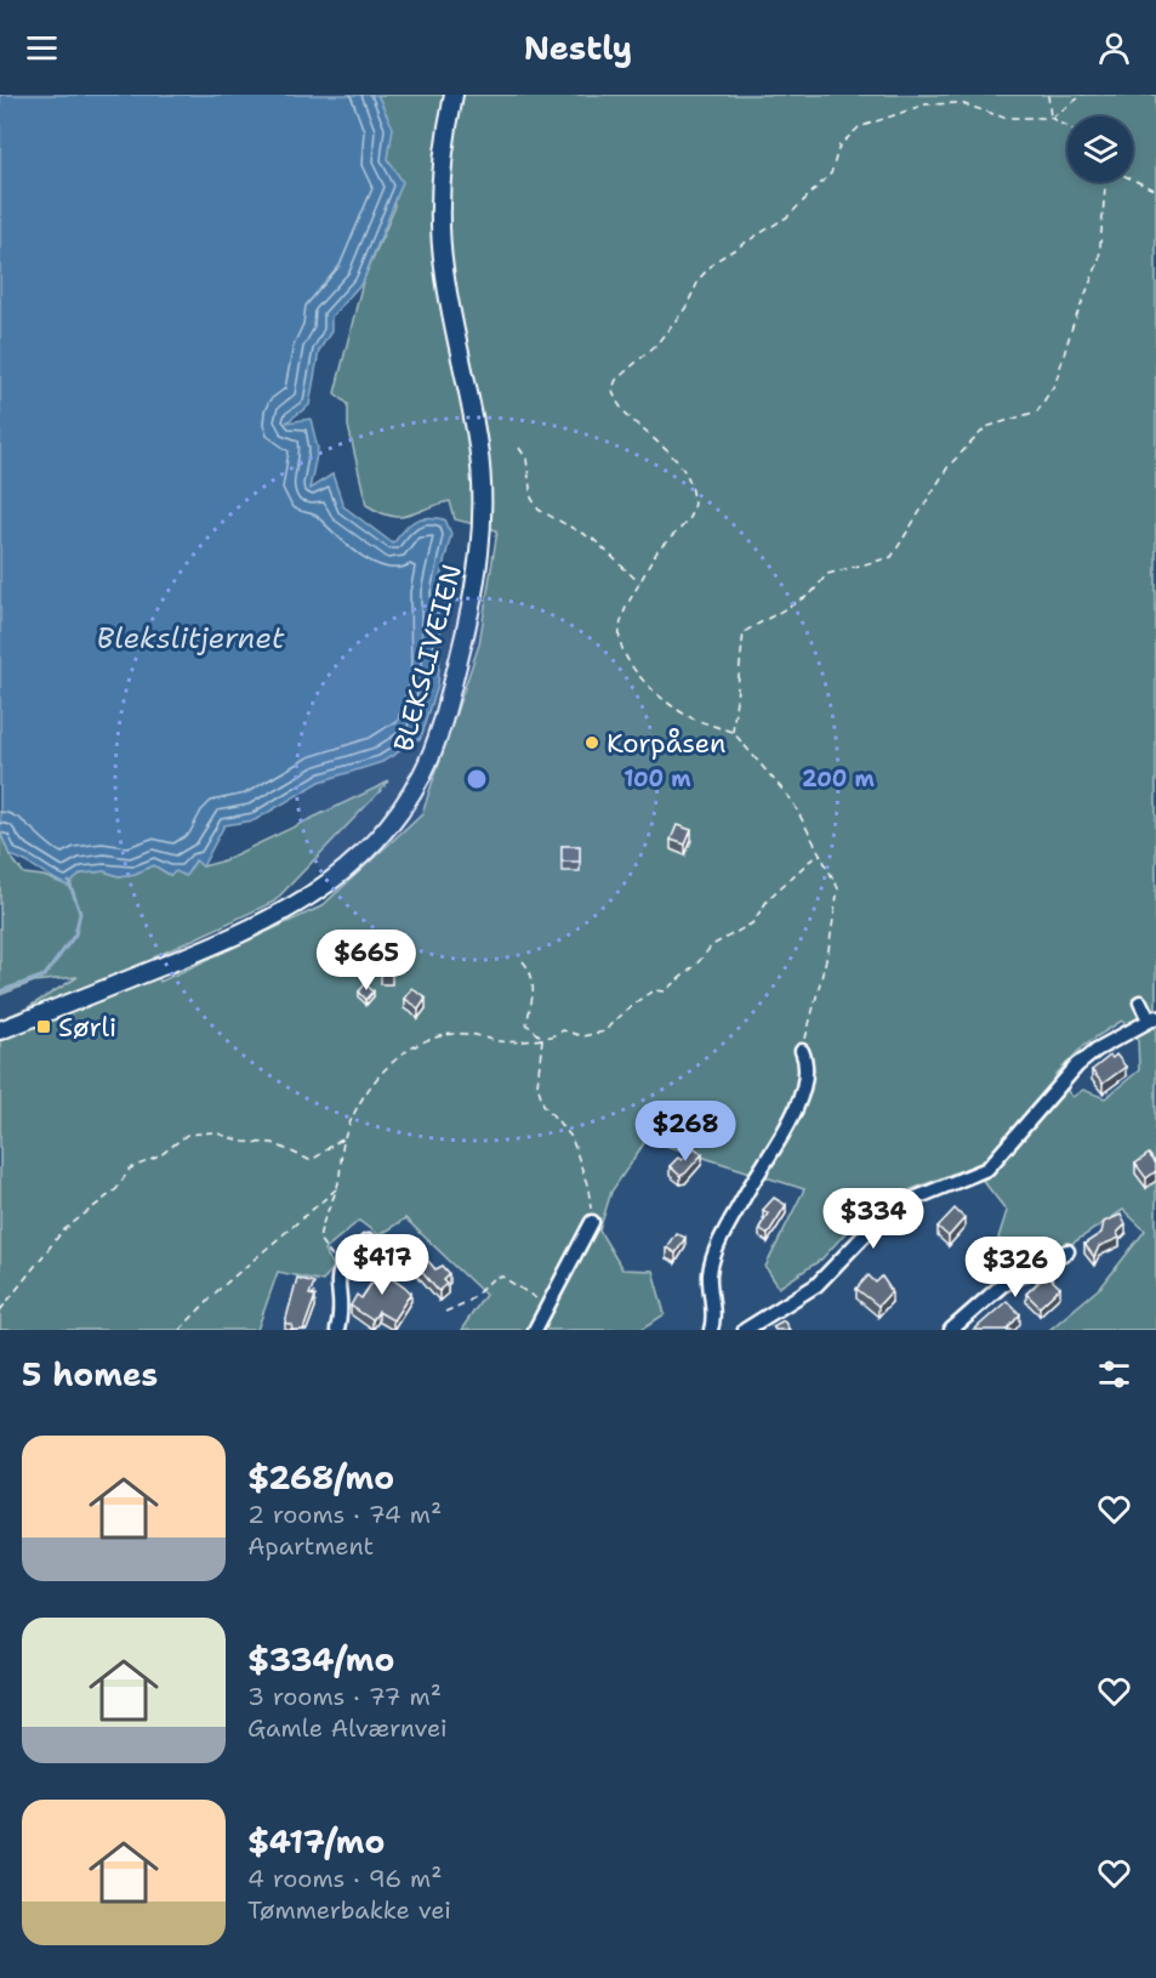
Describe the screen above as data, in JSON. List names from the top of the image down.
{
  "streets": {
    "main road": ["BLEKSLIVEIEN"]
  },
  "water": ["Blekslitjernet"],
  "places": {
    "other": ["Korpåsen"],
    "transit": ["Sørli"]
  },
  "page": {
    "header": "Nestly",
    "price": [
      "$665",
      "$268",
      "$334",
      "$417",
      "$326"
    ],
    "heading": "5 homes",
    "list": [
      {
        "name": "$268/mo",
        "note": "2 rooms · 74 m² · Apartment"
      },
      {
        "name": "$334/mo",
        "note": "3 rooms · 77 m² · Gamle Alværnvei"
      },
      {
        "name": "$417/mo",
        "note": "4 rooms · 96 m² · Tømmerbakke vei"
      }
    ]
  },
  "rings": ["100 m", "200 m"]
}
